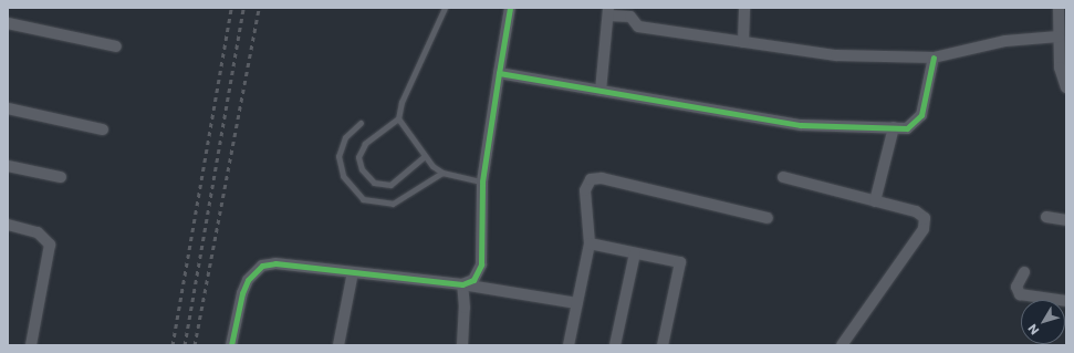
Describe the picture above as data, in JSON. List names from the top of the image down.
{
  "north": "bottom left"
}
